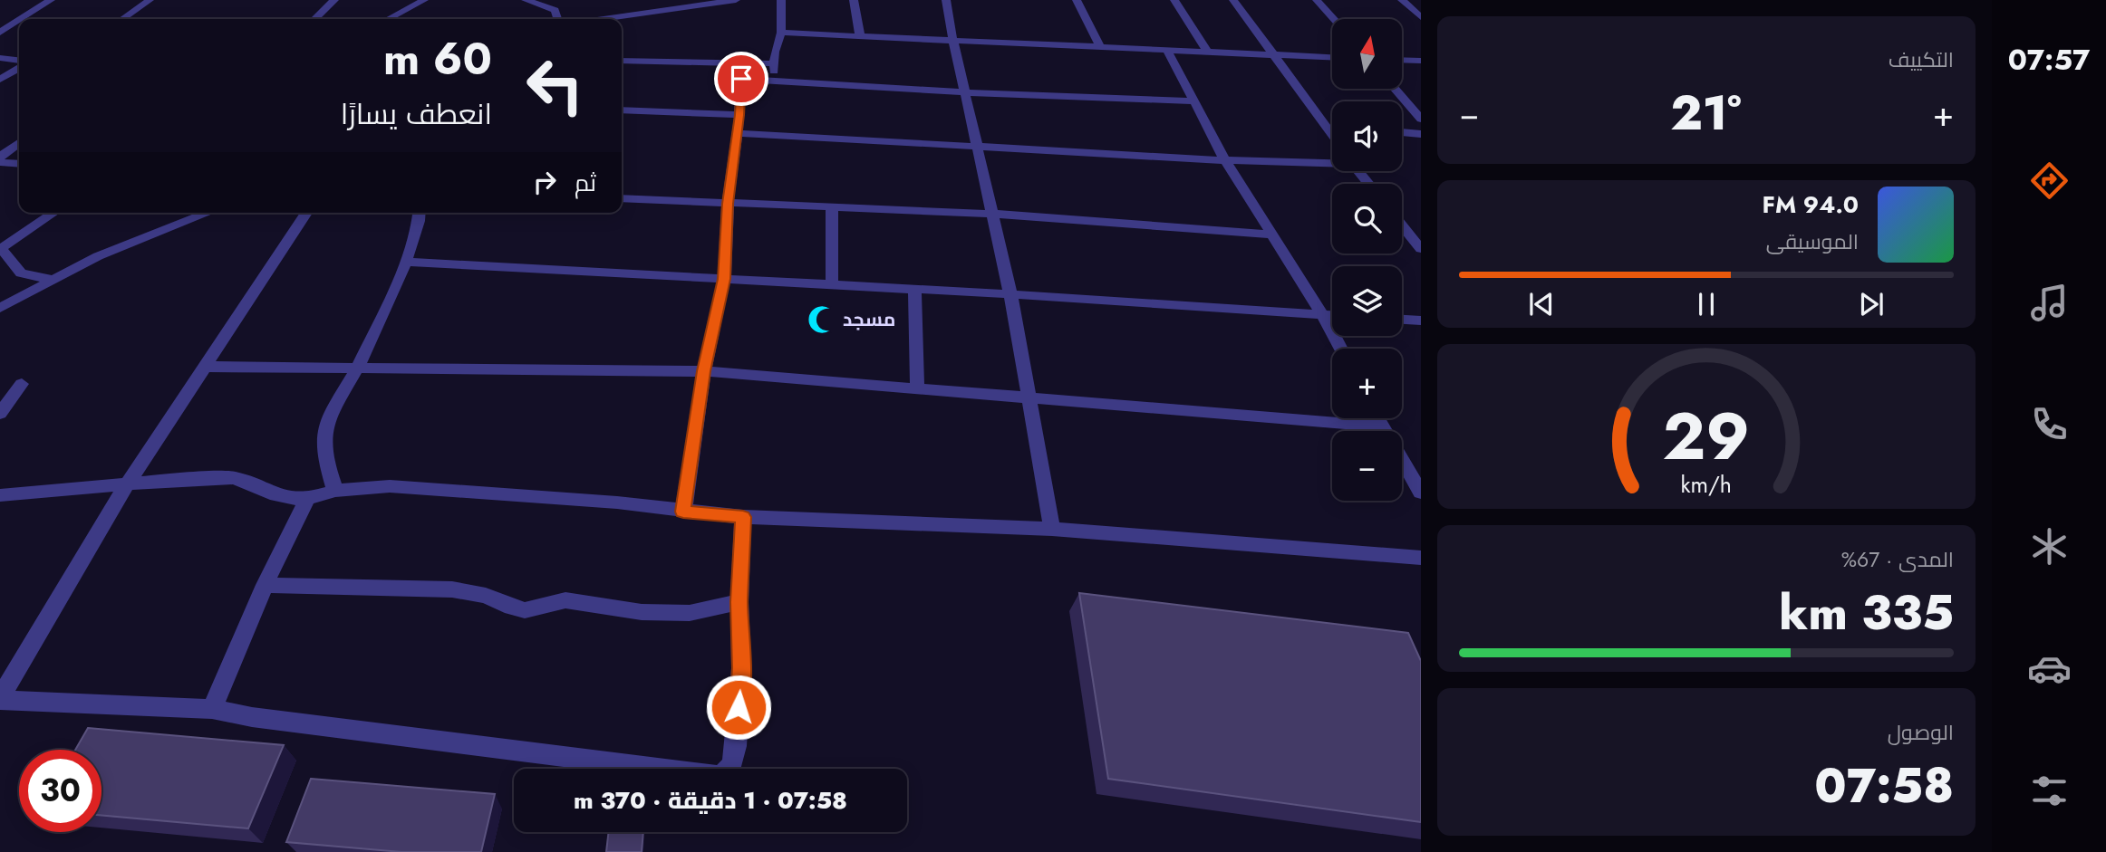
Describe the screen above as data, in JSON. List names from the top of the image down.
{
  "places": {
    "mosque": ["مسجد"]
  },
  "north": "top",
  "page": {
    "tabs": "07:57",
    "tile": [
      "التكييف",
      ["المدى · 67%", "335 km"],
      ["الوصول", "07:58"]
    ],
    "map_buttons": ["+", "−"],
    "turn": ["60 m", "انعطف يسارًا"],
    "heat": ["−", "21°", "+"],
    "then": "ثم",
    "song": ["94.0 FM", "الموسيقى"],
    "limit": "30",
    "trip": "07:58 · 1 دقيقة · 370 m",
    "gauge": ["29", "km/h"]
  }
}
